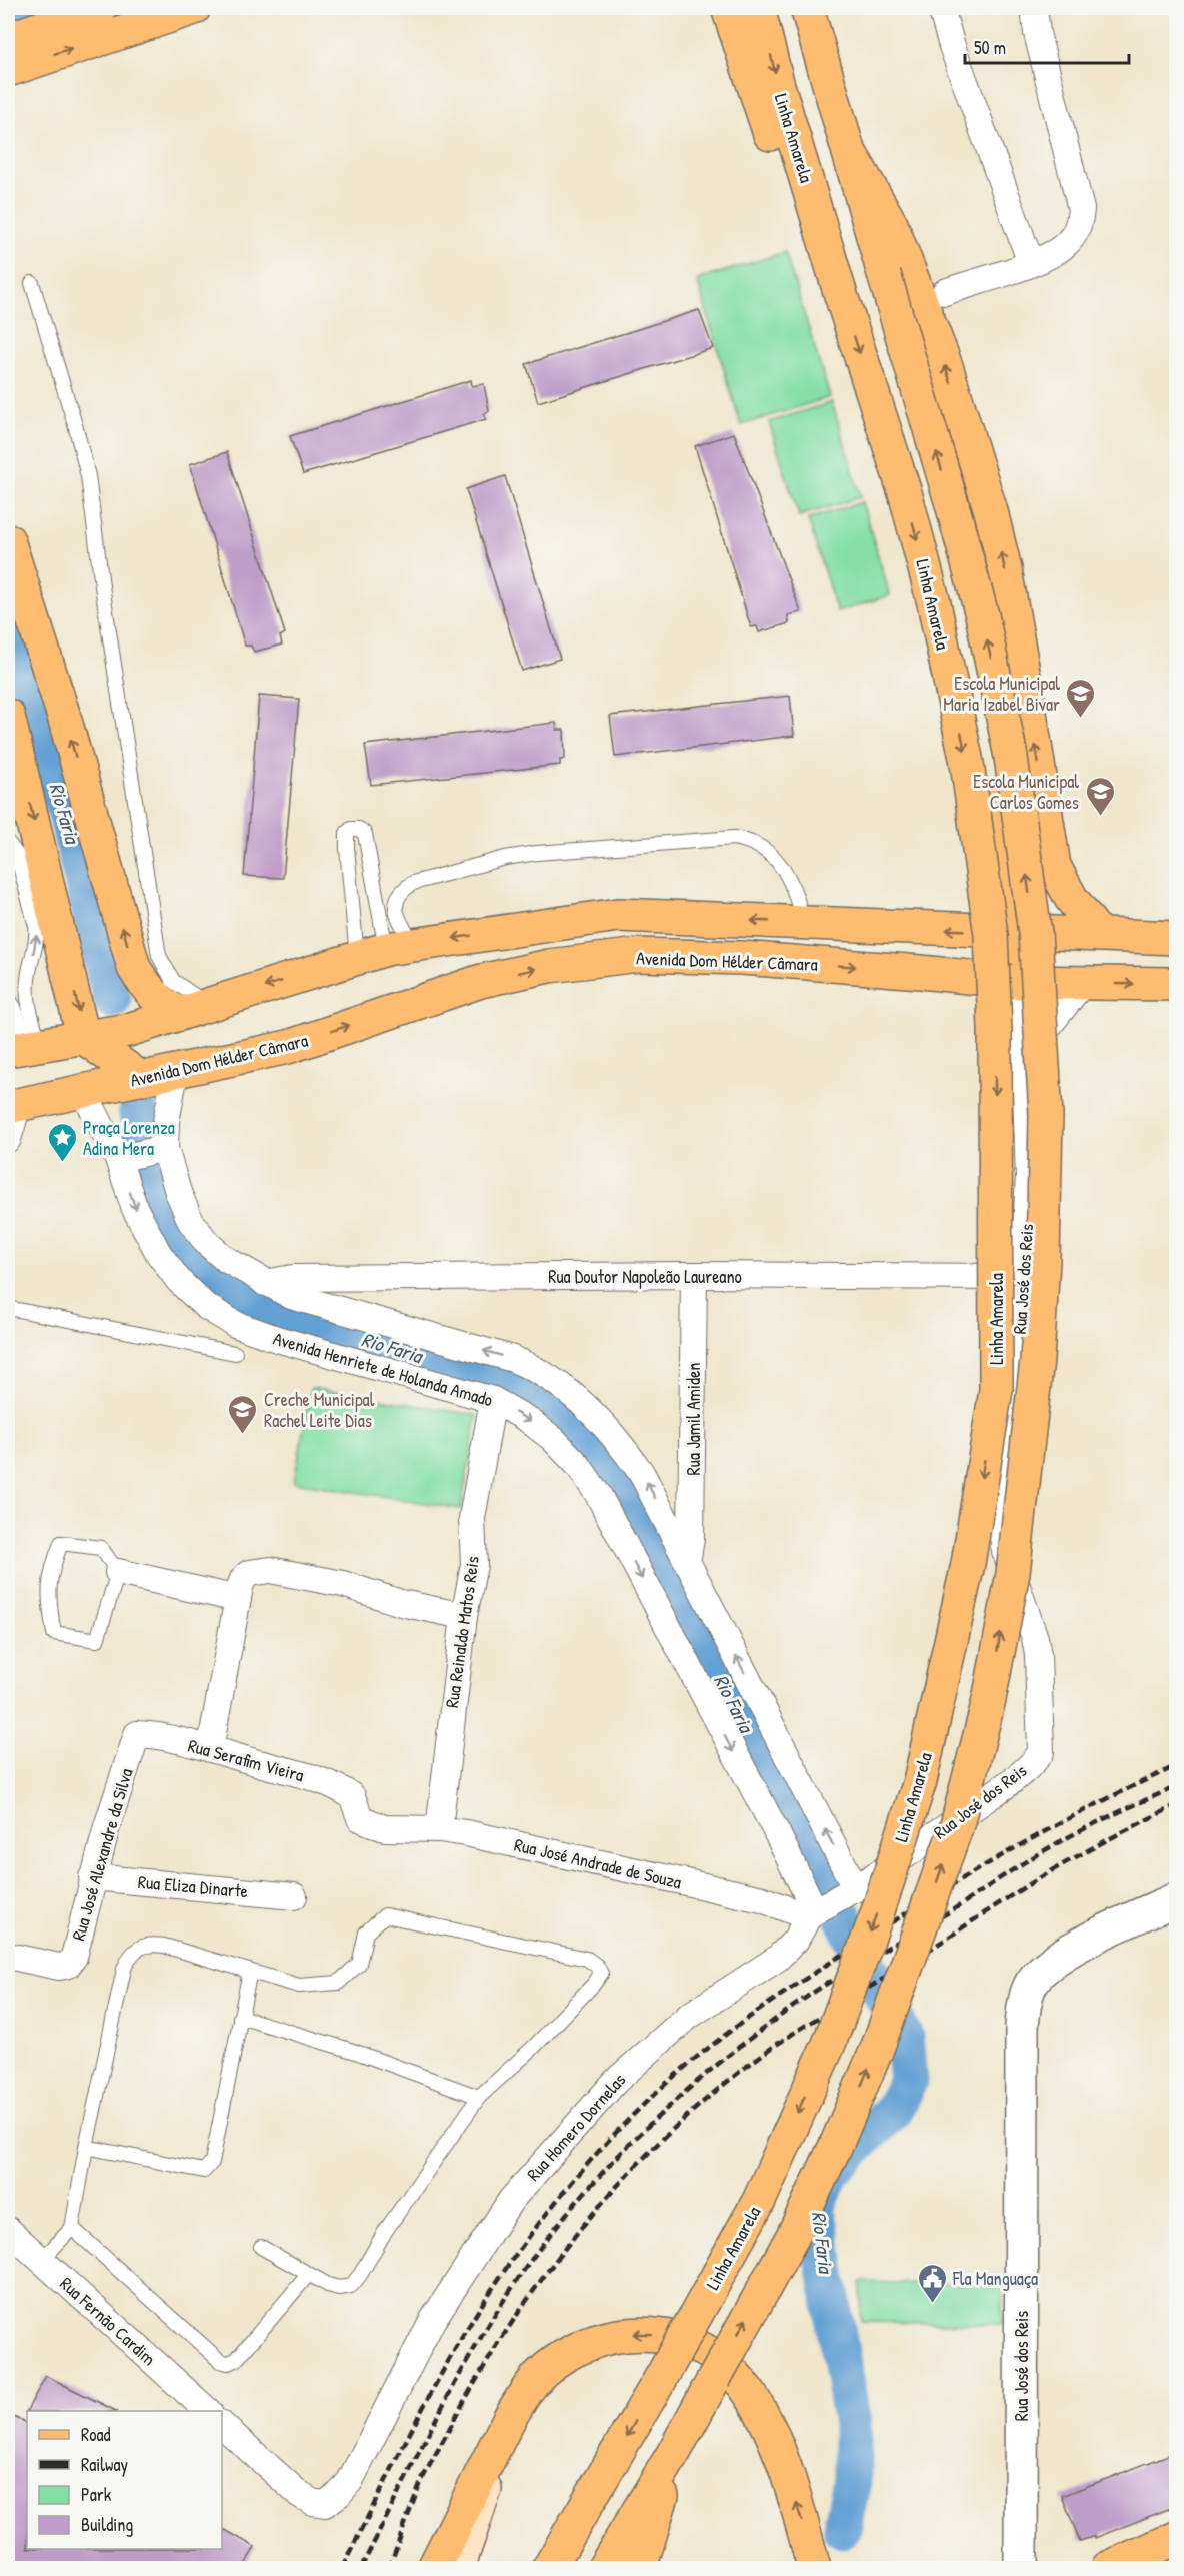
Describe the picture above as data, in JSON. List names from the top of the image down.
{
  "streets": {
    "main road": ["Linha Amarela", "Avenida Dom Hélder Câmara"],
    "street": [
      "Rua Doutor Napoleão Laureano",
      "Rua José dos Reis",
      "Avenida Henriete de Holanda Amado",
      "Rua Jamil Amiden",
      "Rua Reinaldo Matos Reis",
      "Rua Serafim Vieira",
      "Rua José Alexandre da Silva",
      "Rua José Andrade de Souza",
      "Rua Eliza Dinarte",
      "Rua Homero Dornelas",
      "Rua Fernão Cardim"
    ]
  },
  "crossings": [
    ["Avenida Dom Hélder Câmara", "Rua José dos Reis"],
    ["Avenida Dom Hélder Câmara", "Avenida Henriete de Holanda Amado"],
    ["Rua Doutor Napoleão Laureano", "Rua José dos Reis"],
    ["Rua Doutor Napoleão Laureano", "Avenida Henriete de Holanda Amado"],
    ["Rua Doutor Napoleão Laureano", "Rua Jamil Amiden"],
    ["Rua José dos Reis", "Rua Homero Dornelas"],
    ["Avenida Henriete de Holanda Amado", "Rua Jamil Amiden"],
    ["Avenida Henriete de Holanda Amado", "Rua Reinaldo Matos Reis"],
    ["Avenida Henriete de Holanda Amado", "Rua José Andrade de Souza"],
    ["Avenida Henriete de Holanda Amado", "Rua Homero Dornelas"],
    ["Rua Reinaldo Matos Reis", "Rua José Andrade de Souza"],
    ["Rua Serafim Vieira", "Rua José Alexandre da Silva"],
    ["Rua Serafim Vieira", "Rua José Andrade de Souza"],
    ["Rua José Alexandre da Silva", "Rua Eliza Dinarte"],
    ["Rua José Andrade de Souza", "Rua Homero Dornelas"]
  ],
  "water": ["Rio Faria"],
  "places": {
    "school or university": ["Escola Municipal Maria Izabel Bivar", "Escola Municipal Carlos Gomes", "Creche Municipal Rachel Leite Dias"],
    "place": ["Praça Lorenza Adina Mera"],
    "public building": ["Fla Manguaça"]
  },
  "legend": [
    "Road",
    "Railway",
    "Park",
    "Building"
  ],
  "scale_bar": "50 m"
}
